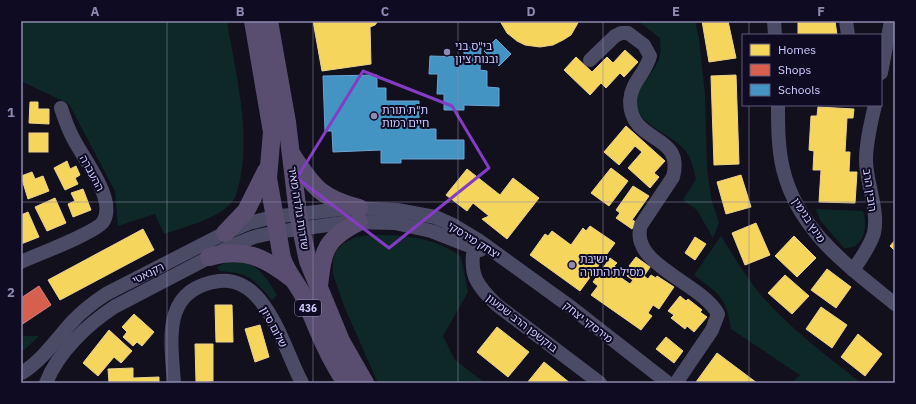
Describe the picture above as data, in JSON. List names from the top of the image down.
{
  "streets": {
    "main road": ["שדרות גולדה מאיר", "436"],
    "street": [
      "ההעברה",
      "רובין הרב",
      "מינץ בנימין",
      "יצחק מירסקי",
      "רקנאטי",
      "מירסקי יצחק",
      "בוקשפן הרב שמעון",
      "שלום סיון"
    ]
  },
  "crossings": [
    ["רובין הרב", "מינץ בנימין"],
    ["שדרות גולדה מאיר", "יצחק מירסקי"],
    ["שדרות גולדה מאיר", "רקנאטי"],
    ["יצחק מירסקי", "רקנאטי"],
    ["יצחק מירסקי", "מירסקי יצחק"],
    ["יצחק מירסקי", "בוקשפן הרב שמעון"],
    ["רקנאטי", "436"]
  ],
  "places": ["בי\"ס בני ובנות ציון", "ת\"ת תורת חיים רמות", "ישיבת מסילת התורה"],
  "legend": ["Homes", "Shops", "Schools"],
  "grid": {
    "columns": [
      "A",
      "B",
      "C",
      "D",
      "E",
      "F"
    ],
    "rows": ["1", "2"]
  }
}
